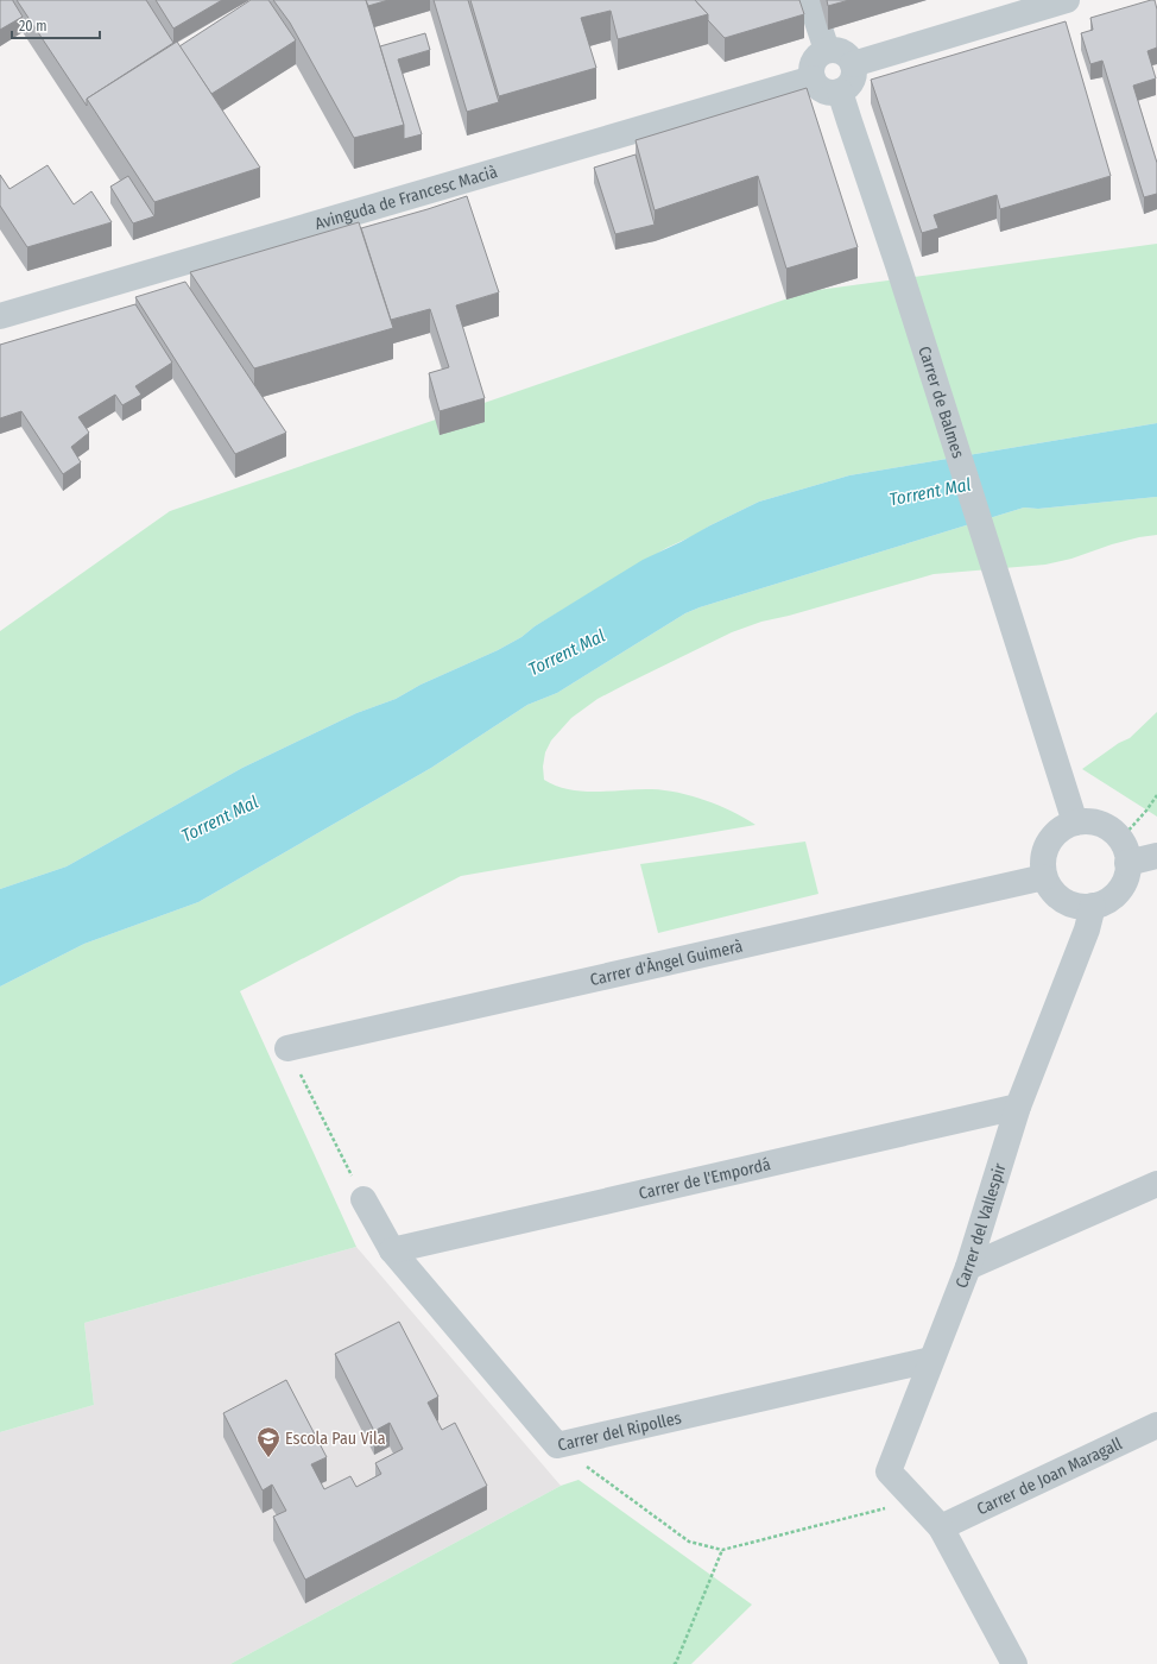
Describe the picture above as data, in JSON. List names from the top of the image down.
{
  "streets": {
    "street": [
      "Avinguda de Francesc Macià",
      "Carrer de Balmes",
      "Carrer d'Àngel Guimerà",
      "Carrer de l'Empordá",
      "Carrer del Vallespir",
      "Carrer del Ripolles",
      "Carrer de Joan Maragall"
    ]
  },
  "crossings": [
    ["Avinguda de Francesc Macià", "Carrer de Balmes"],
    ["Carrer de Balmes", "Carrer d'Àngel Guimerà"],
    ["Carrer de Balmes", "Carrer del Vallespir"],
    ["Carrer d'Àngel Guimerà", "Carrer del Vallespir"],
    ["Carrer de l'Empordá", "Carrer del Vallespir"],
    ["Carrer de l'Empordá", "Carrer del Ripolles"],
    ["Carrer del Vallespir", "Carrer del Ripolles"],
    ["Carrer del Vallespir", "Carrer de Joan Maragall"]
  ],
  "water": ["Torrent Mal"],
  "places": {
    "school or university": ["Escola Pau Vila"]
  },
  "scale_bar": "20 m"
}
